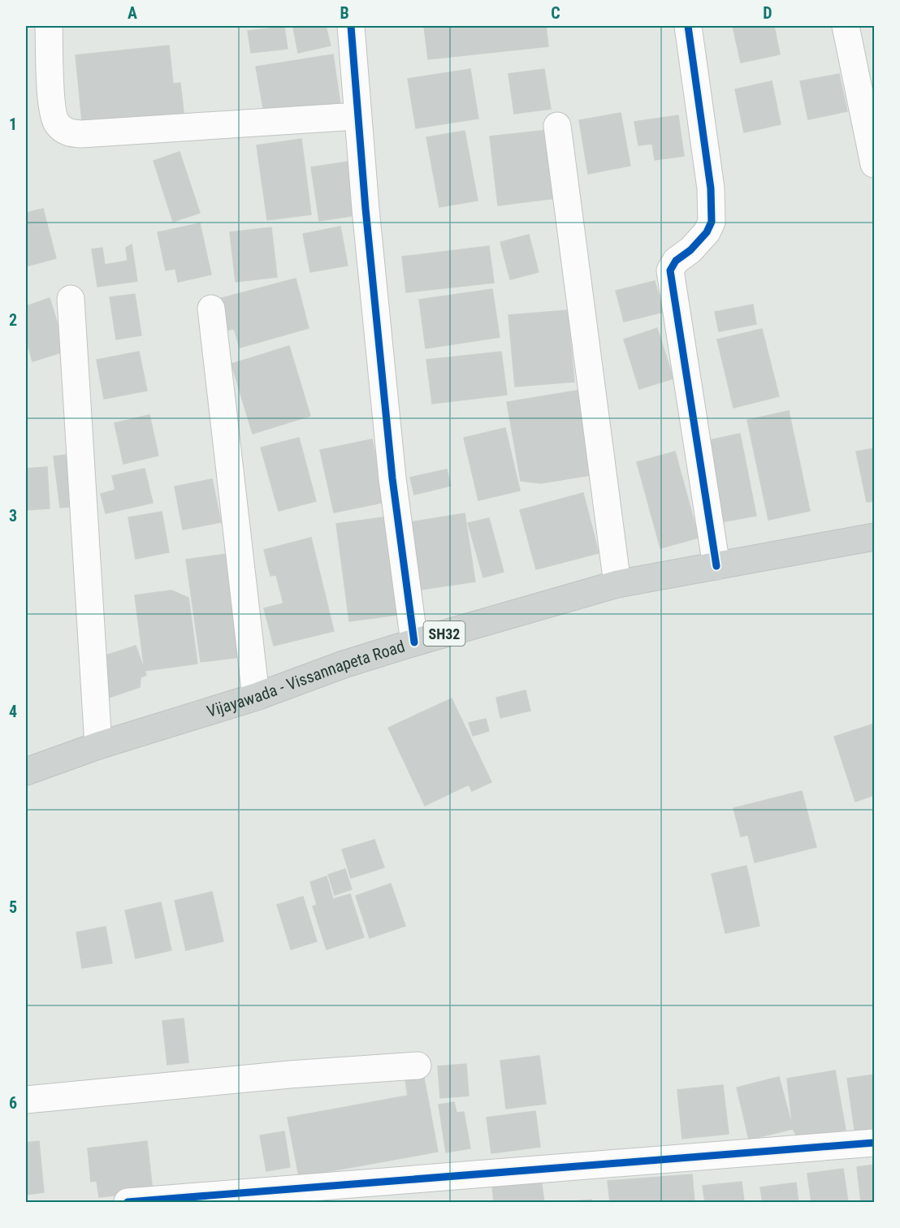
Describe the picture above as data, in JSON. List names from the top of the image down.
{
  "streets": {
    "main road": ["SH32", "Vijayawada - Vissannapeta Road"]
  },
  "grid": {
    "columns": [
      "A",
      "B",
      "C",
      "D"
    ],
    "rows": [
      "1",
      "2",
      "3",
      "4",
      "5",
      "6"
    ]
  }
}
